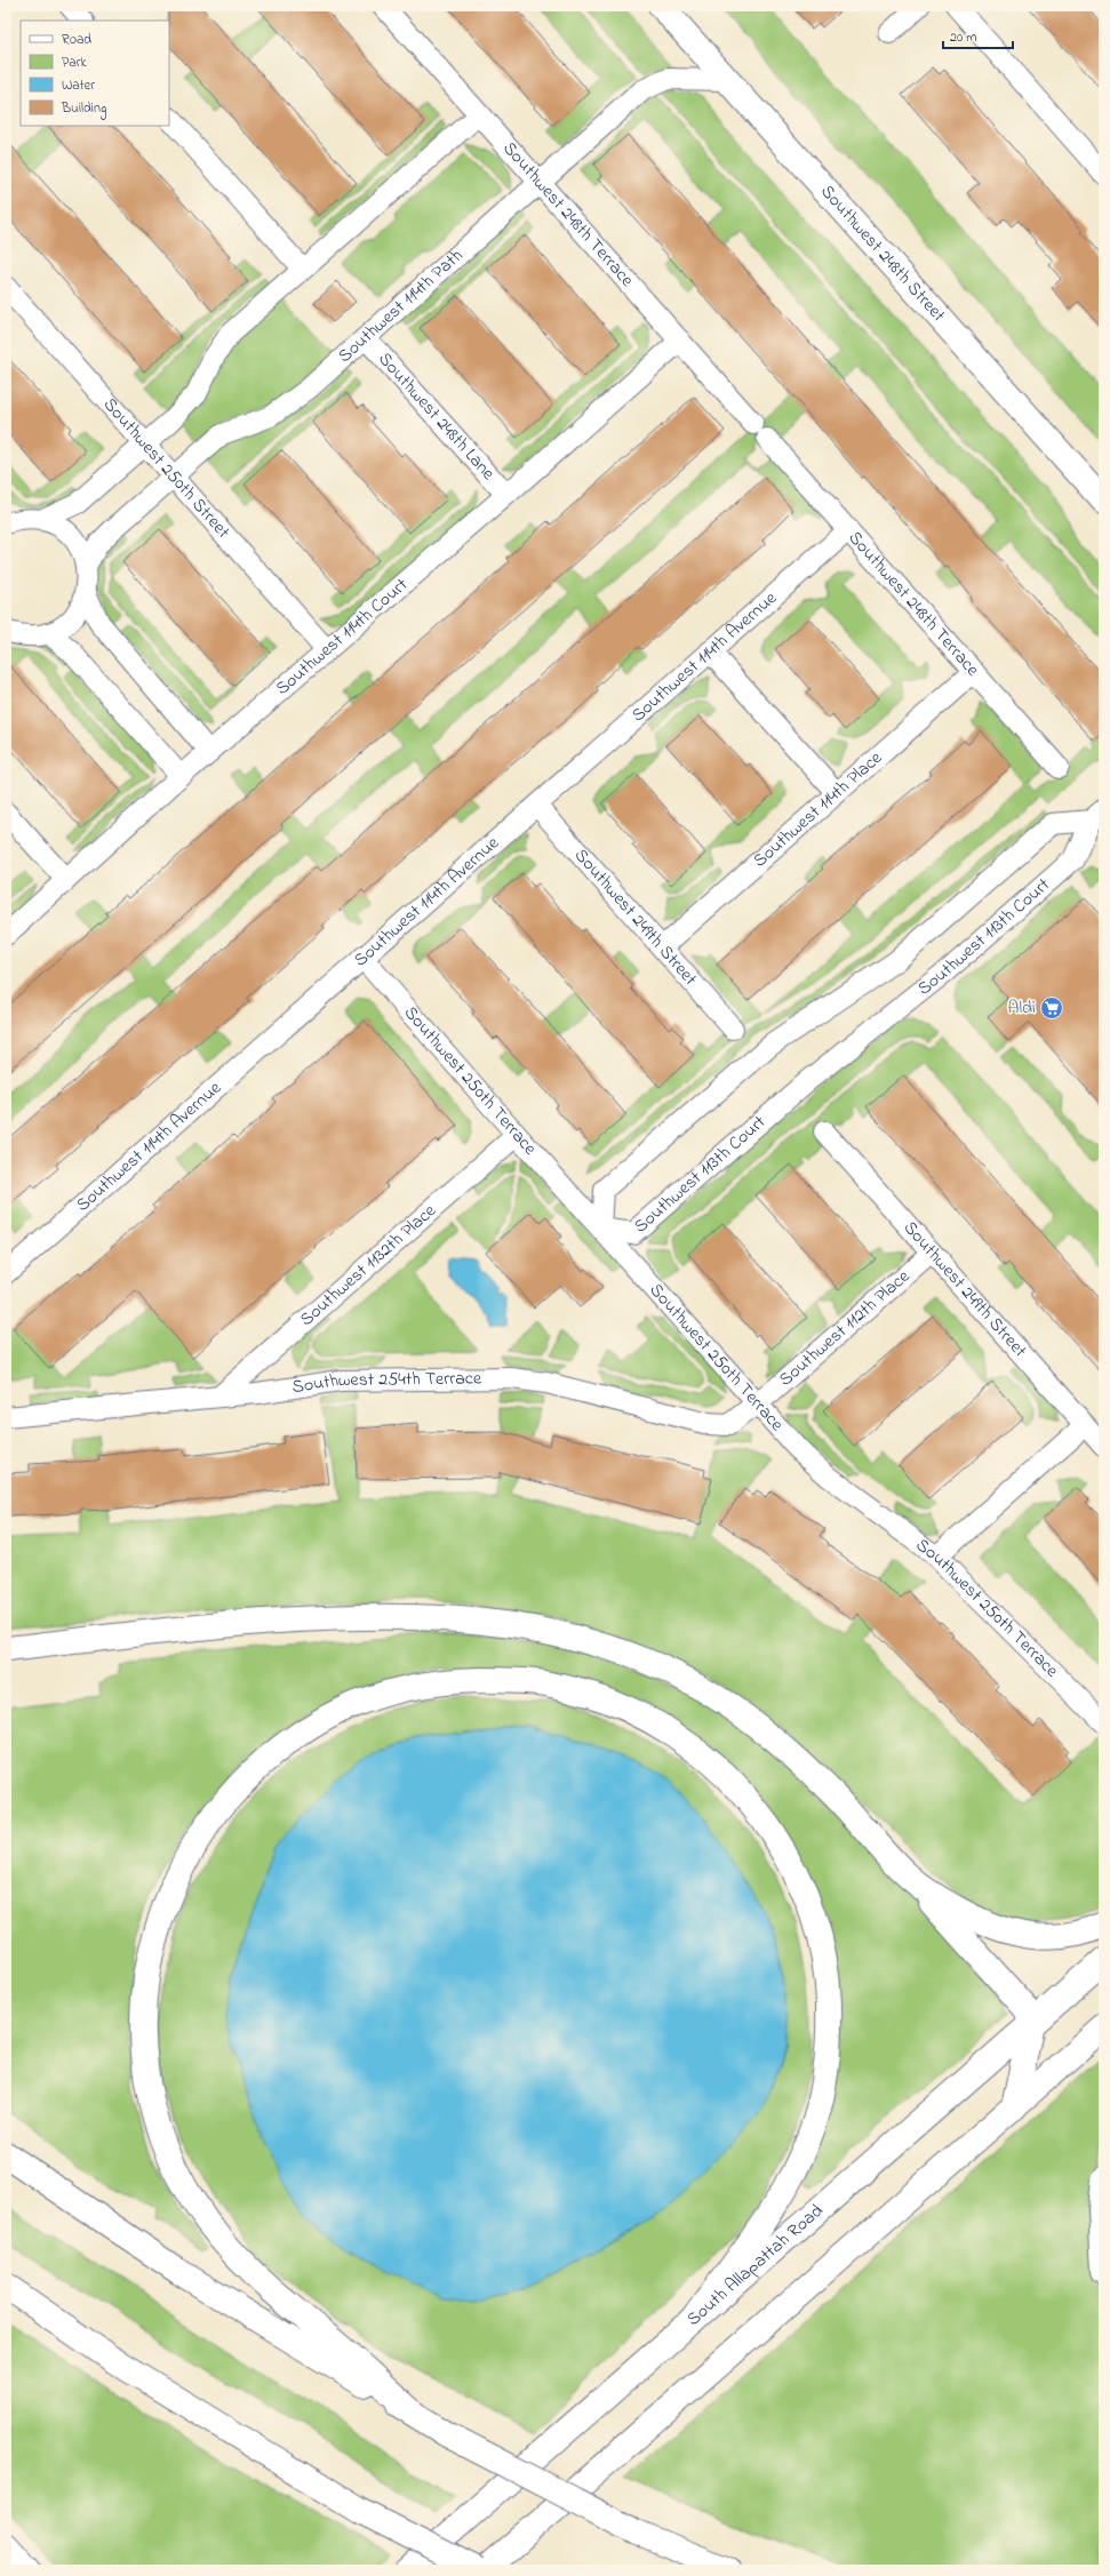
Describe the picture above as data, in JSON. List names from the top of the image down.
{
  "streets": {
    "main road": ["Southwest 248th Street", "South Allapattah Road"],
    "street": [
      "Southwest 248th Terrace",
      "Southwest 114th Path",
      "Southwest 248th Lane",
      "Southwest 250th Street",
      "Southwest 114th Court",
      "Southwest 114th Avernue",
      "Southwest 114th Place",
      "Southwest 249th Street",
      "Southwest 113th Court",
      "Southwest 250th Terrace",
      "Southwest 1132th Place",
      "Southwest 112th Place",
      "Southwest 254th Terrace"
    ]
  },
  "crossings": [
    ["Southwest 248th Terrace", "Southwest 114th Path"],
    ["Southwest 248th Terrace", "Southwest 114th Court"],
    ["Southwest 248th Terrace", "Southwest 114th Avernue"],
    ["Southwest 248th Terrace", "Southwest 114th Place"],
    ["Southwest 248th Street", "Southwest 114th Path"],
    ["Southwest 114th Path", "Southwest 248th Lane"],
    ["Southwest 114th Path", "Southwest 250th Street"],
    ["Southwest 248th Lane", "Southwest 114th Court"],
    ["Southwest 250th Street", "Southwest 114th Court"],
    ["Southwest 114th Avernue", "Southwest 249th Street"],
    ["Southwest 114th Avernue", "Southwest 250th Terrace"],
    ["Southwest 114th Place", "Southwest 249th Street"],
    ["Southwest 249th Street", "Southwest 112th Place"],
    ["Southwest 113th Court", "Southwest 250th Terrace"],
    ["Southwest 250th Terrace", "Southwest 1132th Place"],
    ["Southwest 250th Terrace", "Southwest 112th Place"],
    ["Southwest 250th Terrace", "Southwest 254th Terrace"],
    ["Southwest 1132th Place", "Southwest 254th Terrace"],
    ["Southwest 112th Place", "Southwest 254th Terrace"]
  ],
  "places": {
    "supermarket": ["Aldi"]
  },
  "legend": [
    "Road",
    "Park",
    "Water",
    "Building"
  ],
  "scale_bar": "20 m"
}
